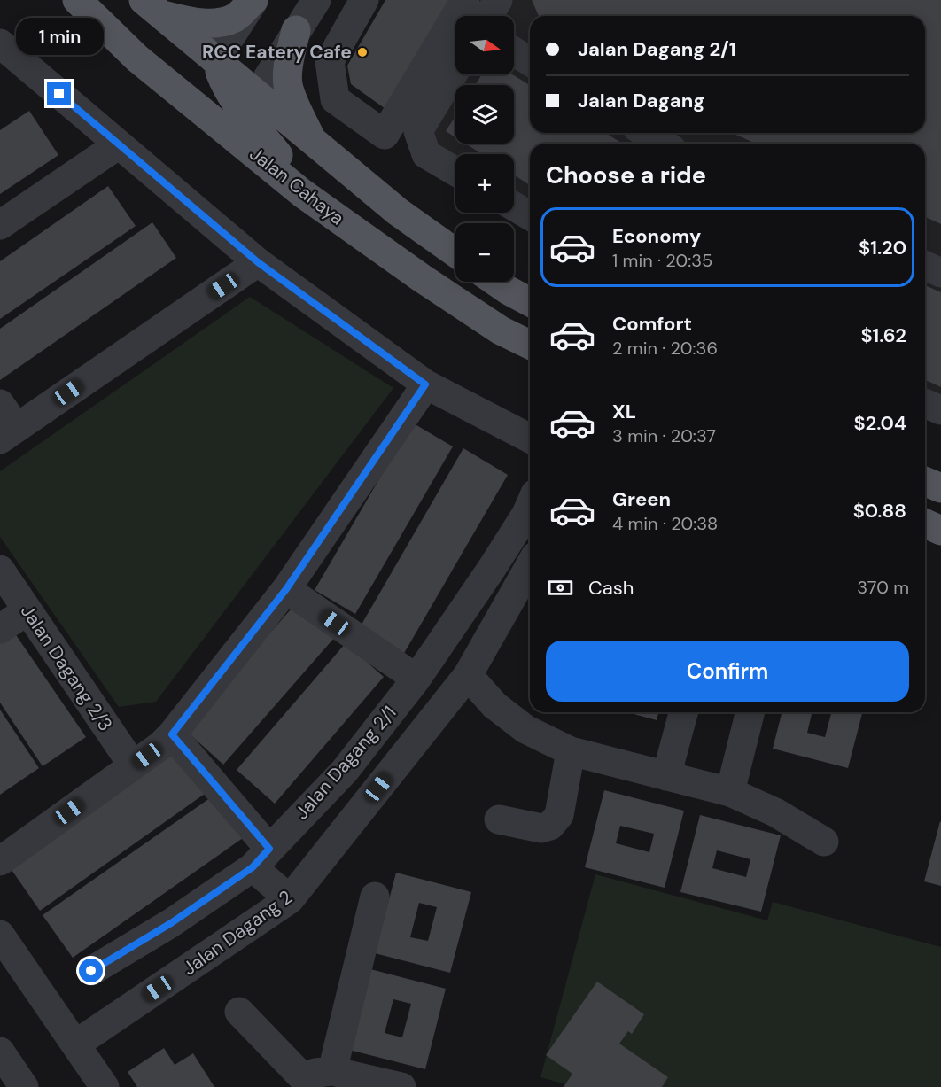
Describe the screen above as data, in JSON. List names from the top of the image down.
{
  "streets": {
    "main road": ["Jalan Cahaya"],
    "street": ["Jalan Dagang 2/3", "Jalan Dagang 2/1", "Jalan Dagang 2"]
  },
  "places": ["RCC Eatery Cafe"],
  "north": "right",
  "page": {
    "map_buttons": ["+", "−"],
    "banner": ["Jalan Dagang 2/1", "Jalan Dagang"],
    "bubble": "1 min",
    "heading": "Choose a ride",
    "list": [
      {
        "name": "Economy",
        "note": "1 min · 20:35",
        "value": "$1.20"
      },
      {
        "name": "Comfort",
        "note": "2 min · 20:36",
        "value": "$1.62"
      },
      {
        "name": "XL",
        "note": "3 min · 20:37",
        "value": "$2.04"
      },
      {
        "name": "Green",
        "note": "4 min · 20:38",
        "value": "$0.88"
      }
    ],
    "pay": ["Cash", "370 m"],
    "buttons": "Confirm"
  }
}
